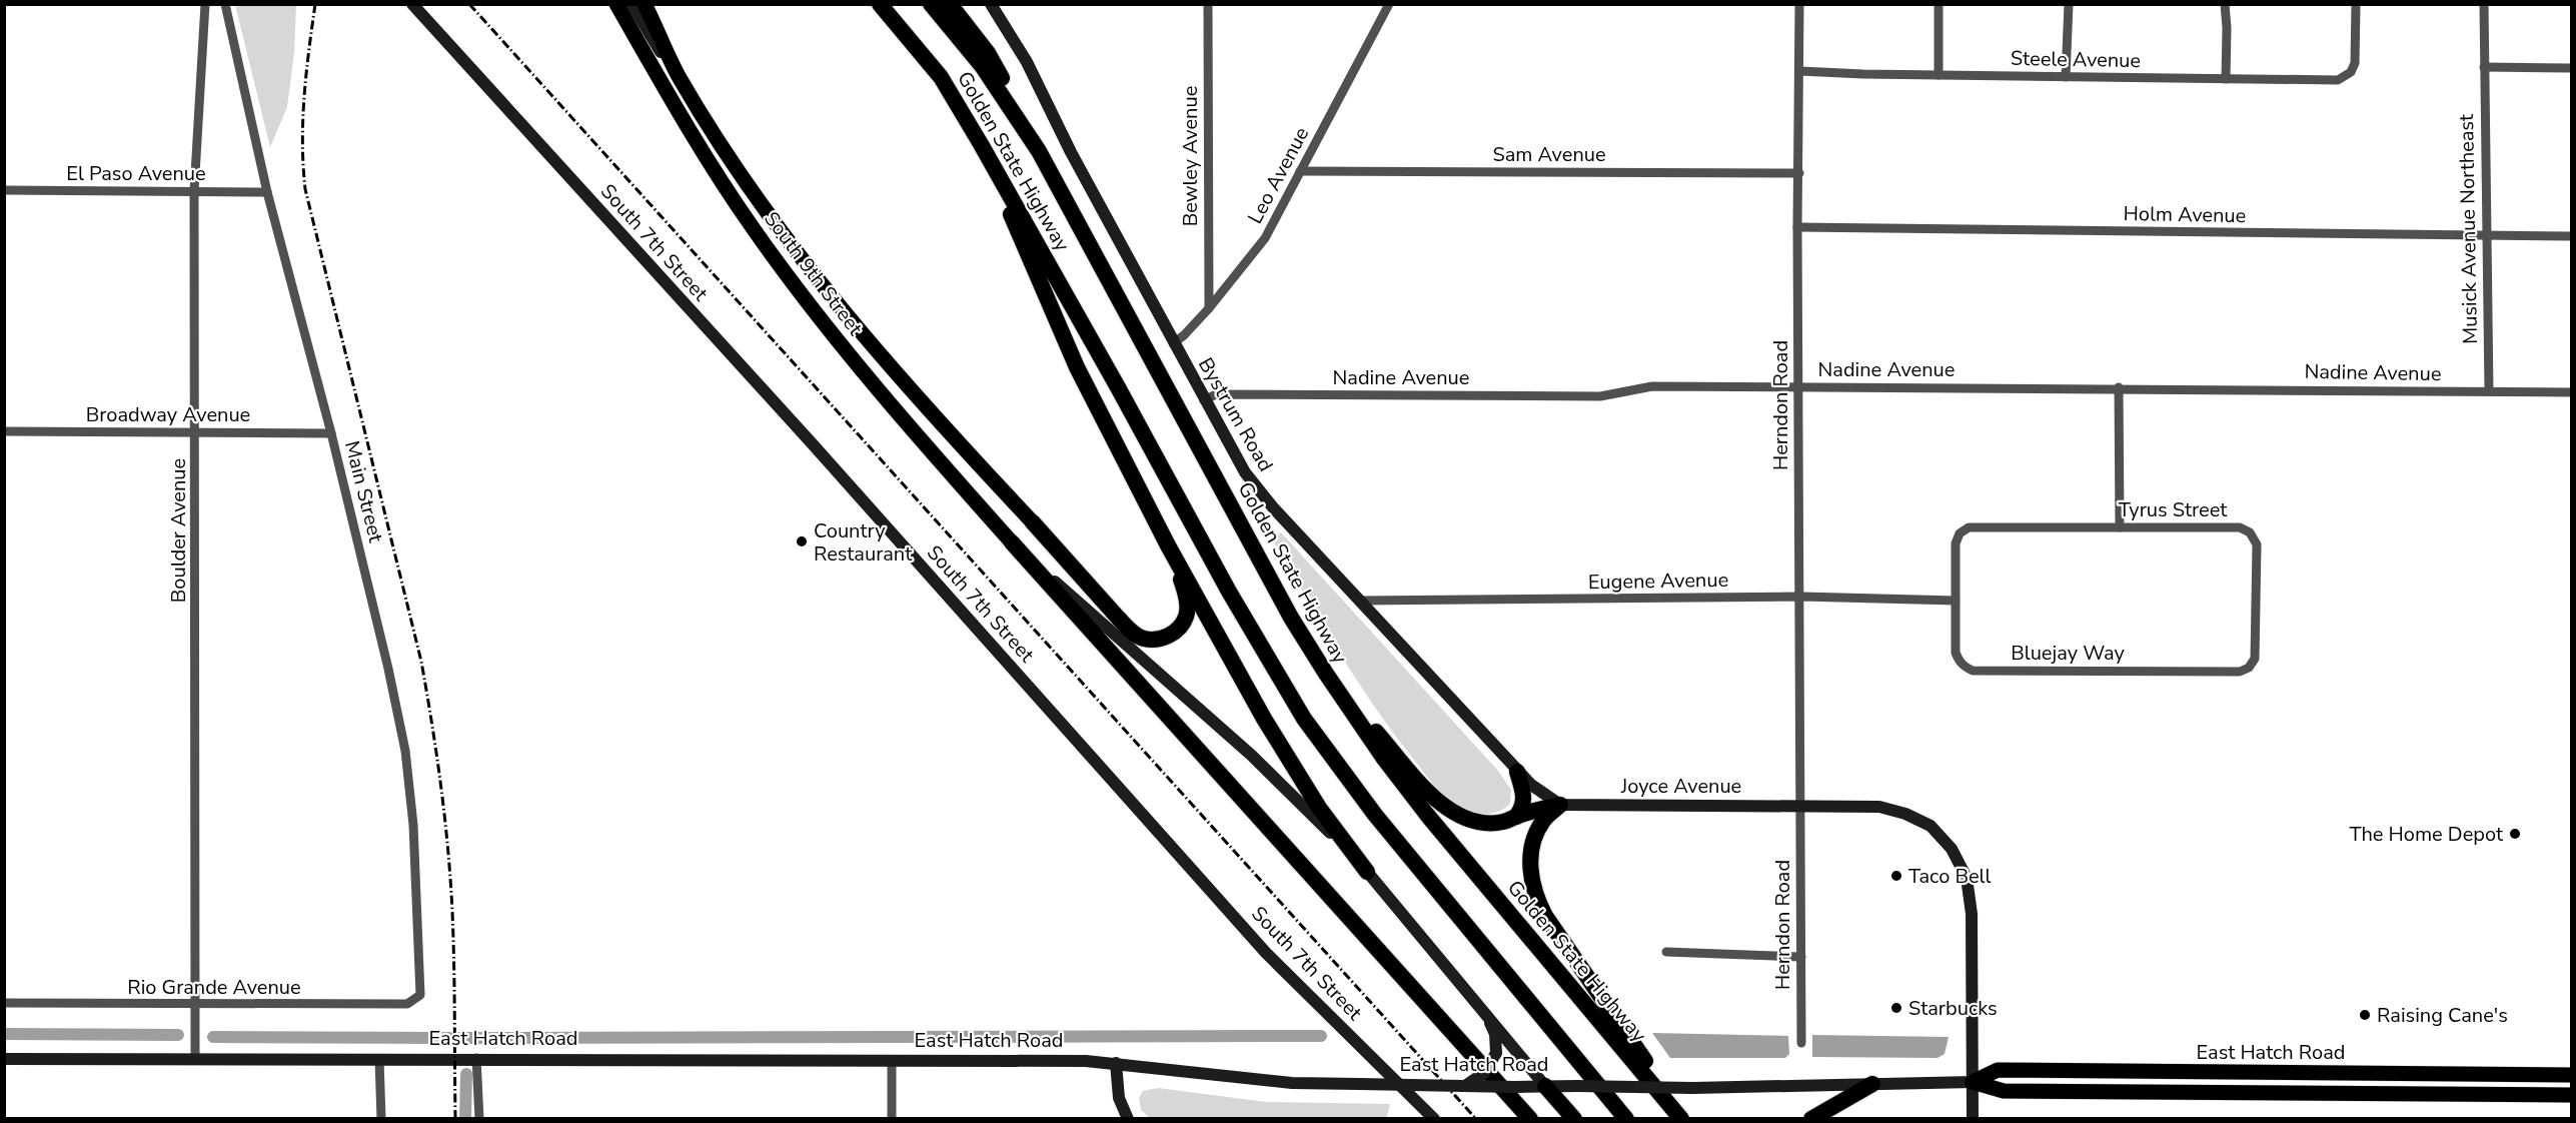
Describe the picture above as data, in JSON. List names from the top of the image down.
{
  "streets": {
    "highway": ["Golden State Highway"],
    "main road": [
      "South 7th Street",
      "South 9th Street",
      "Bystrum Road",
      "Joyce Avenue",
      "East Hatch Road"
    ],
    "street": [
      "Steele Avenue",
      "Sam Avenue",
      "Bewley Avenue",
      "El Paso Avenue",
      "Leo Avenue",
      "Holm Avenue",
      "Musick Avenue Northeast",
      "Nadine Avenue",
      "Herndon Road",
      "Broadway Avenue",
      "Main Street",
      "Tyrus Street",
      "Boulder Avenue",
      "Eugene Avenue",
      "Bluejay Way",
      "Rio Grande Avenue"
    ]
  },
  "crossings": [
    ["Steele Avenue", "Herndon Road"],
    ["Sam Avenue", "Leo Avenue"],
    ["Sam Avenue", "Herndon Road"],
    ["Bewley Avenue", "Leo Avenue"],
    ["El Paso Avenue", "Main Street"],
    ["El Paso Avenue", "Boulder Avenue"],
    ["Leo Avenue", "Bystrum Road"],
    ["Holm Avenue", "Musick Avenue Northeast"],
    ["Holm Avenue", "Herndon Road"],
    ["Musick Avenue Northeast", "Nadine Avenue"],
    ["Nadine Avenue", "Herndon Road"],
    ["Nadine Avenue", "Bystrum Road"],
    ["Herndon Road", "Eugene Avenue"],
    ["Herndon Road", "Joyce Avenue"],
    ["Broadway Avenue", "Main Street"],
    ["Broadway Avenue", "Boulder Avenue"],
    ["Bystrum Road", "Eugene Avenue"],
    ["Bystrum Road", "Joyce Avenue"],
    ["Main Street", "Rio Grande Avenue"],
    ["Tyrus Street", "Eugene Avenue"],
    ["Tyrus Street", "Bluejay Way"],
    ["Boulder Avenue", "Rio Grande Avenue"],
    ["Boulder Avenue", "East Hatch Road"],
    ["Eugene Avenue", "Bluejay Way"]
  ],
  "places": [
    "Country Restaurant",
    "The Home Depot",
    "Taco Bell",
    "Starbucks",
    "Raising Cane's"
  ]
}
